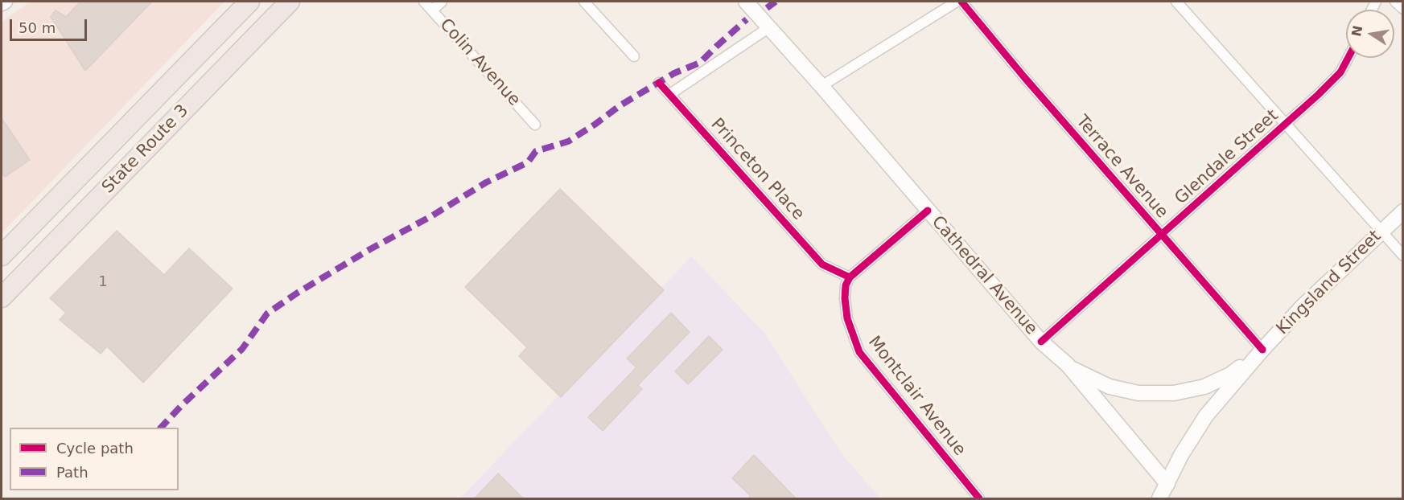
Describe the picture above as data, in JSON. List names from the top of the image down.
{
  "streets": {
    "highway": ["State Route 3"],
    "main road": ["Cathedral Avenue", "Kingsland Street"],
    "street": [
      "Colin Avenue",
      "Glendale Street",
      "Terrace Avenue",
      "Princeton Place",
      "Montclair Avenue"
    ]
  },
  "crossings": [
    ["Glendale Street", "Terrace Avenue"],
    ["Glendale Street", "Cathedral Avenue"],
    ["Terrace Avenue", "Kingsland Street"],
    ["Princeton Place", "Montclair Avenue"],
    ["Cathedral Avenue", "Kingsland Street"]
  ],
  "house_numbers": ["1"],
  "legend": ["Cycle path", "Path"],
  "scale_bar": "50 m",
  "north": "left"
}
